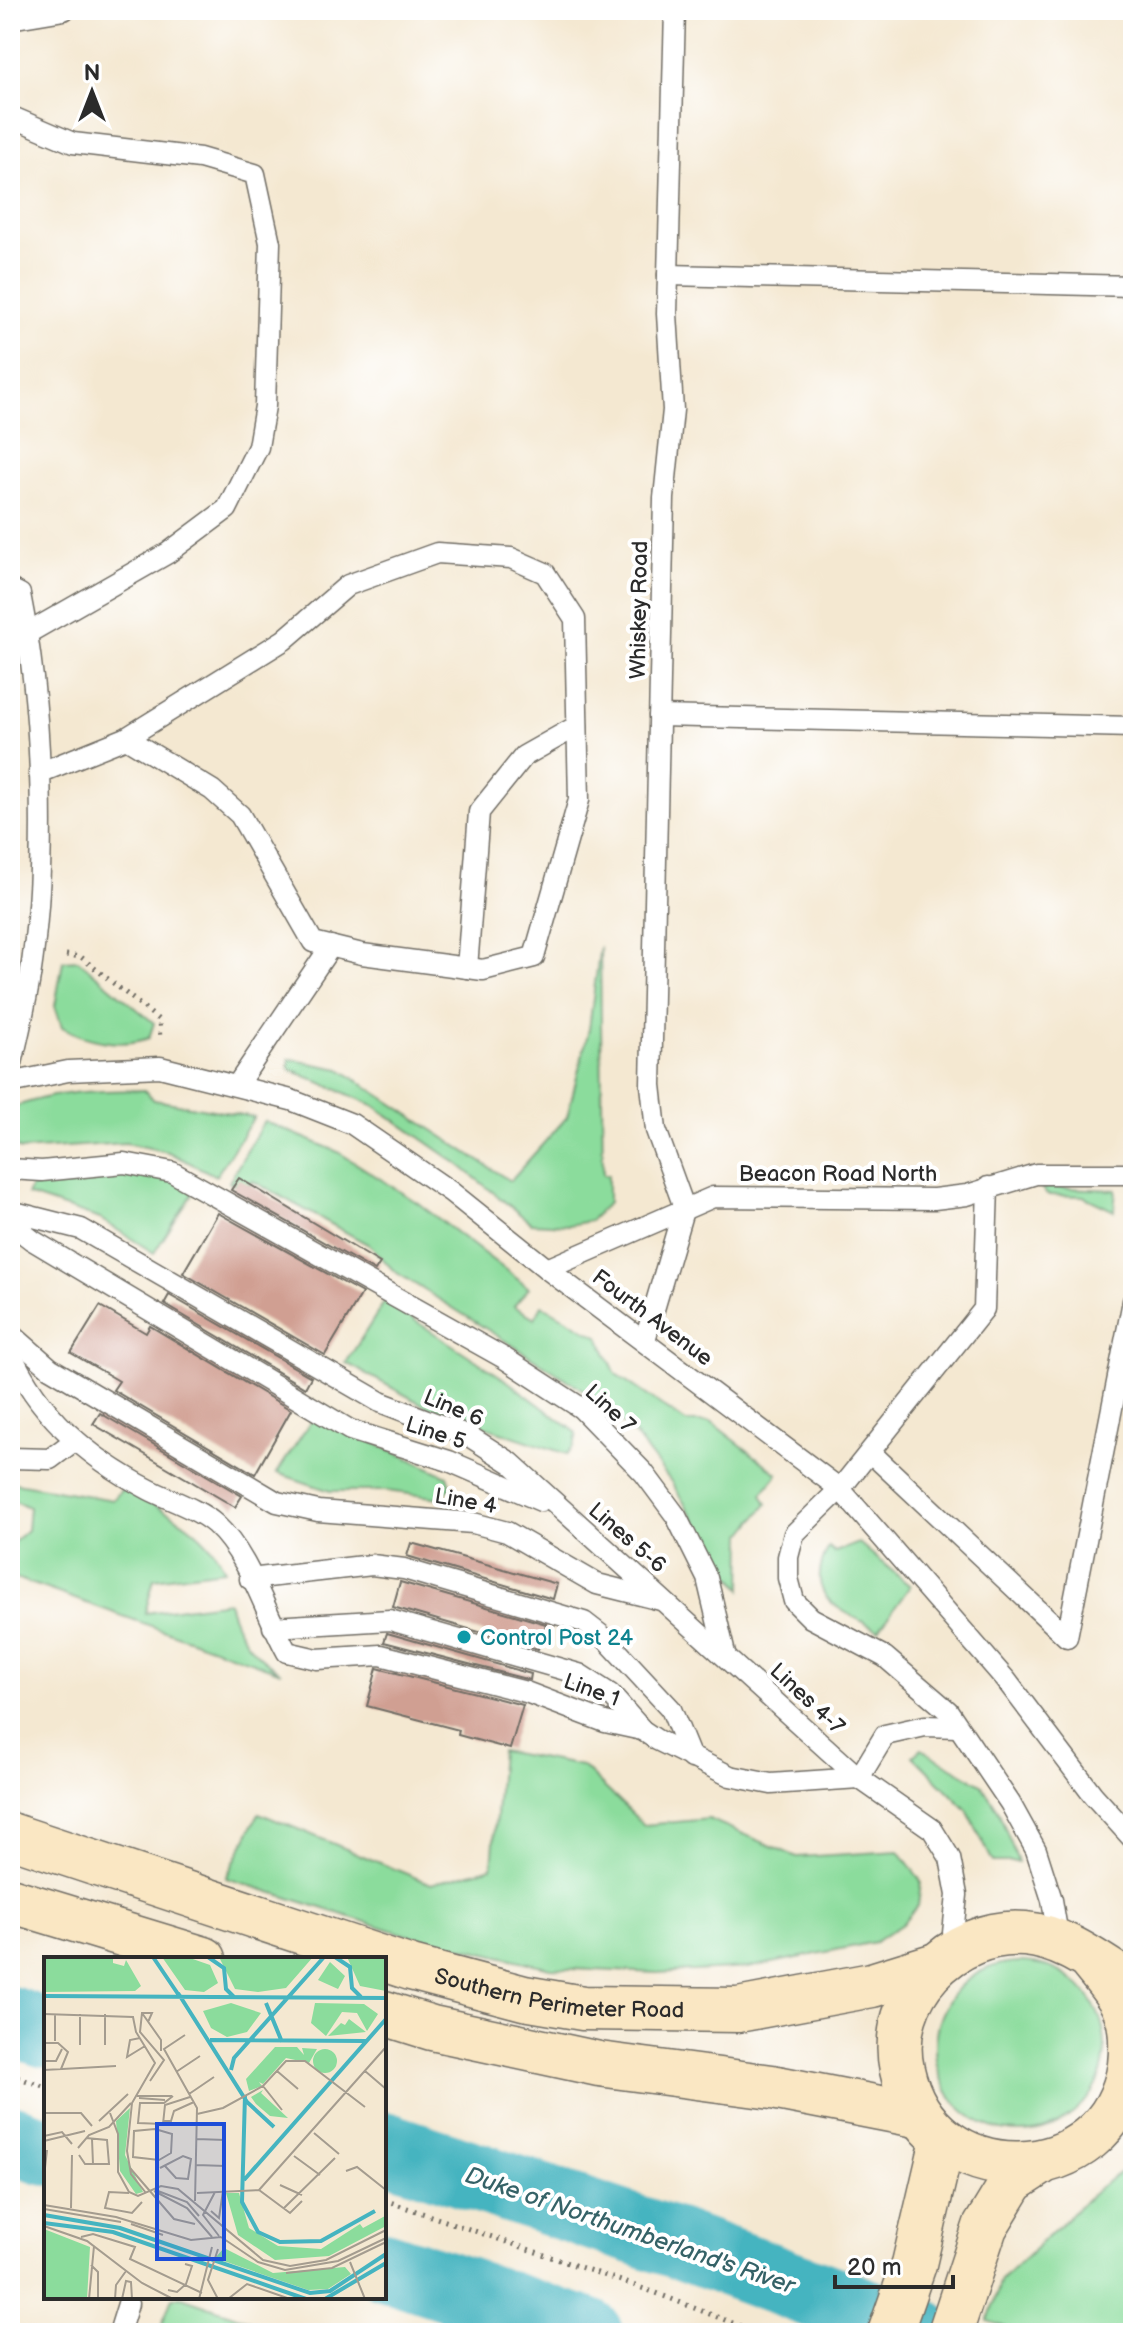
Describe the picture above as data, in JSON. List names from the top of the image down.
{
  "streets": {
    "street": ["Southern Perimeter Road"],
    "lane": [
      "Whiskey Road",
      "Beacon Road North",
      "Fourth Avenue",
      "Line 6",
      "Line 7",
      "Line 5",
      "Line 4",
      "Lines 5-6",
      "Line 1",
      "Lines 4-7"
    ]
  },
  "crossings": [
    ["Whiskey Road", "Beacon Road North"],
    ["Beacon Road North", "Fourth Avenue"],
    ["Line 6", "Line 5"],
    ["Line 6", "Lines 5-6"],
    ["Line 7", "Lines 5-6"],
    ["Line 7", "Lines 4-7"],
    ["Line 5", "Lines 5-6"],
    ["Line 4", "Lines 5-6"],
    ["Lines 5-6", "Lines 4-7"],
    ["Lines 4-7", "Southern Perimeter Road"]
  ],
  "water": ["Duke of Northumberland's River"],
  "places": ["Control Post 24"],
  "scale_bar": "20 m",
  "north": "top"
}
